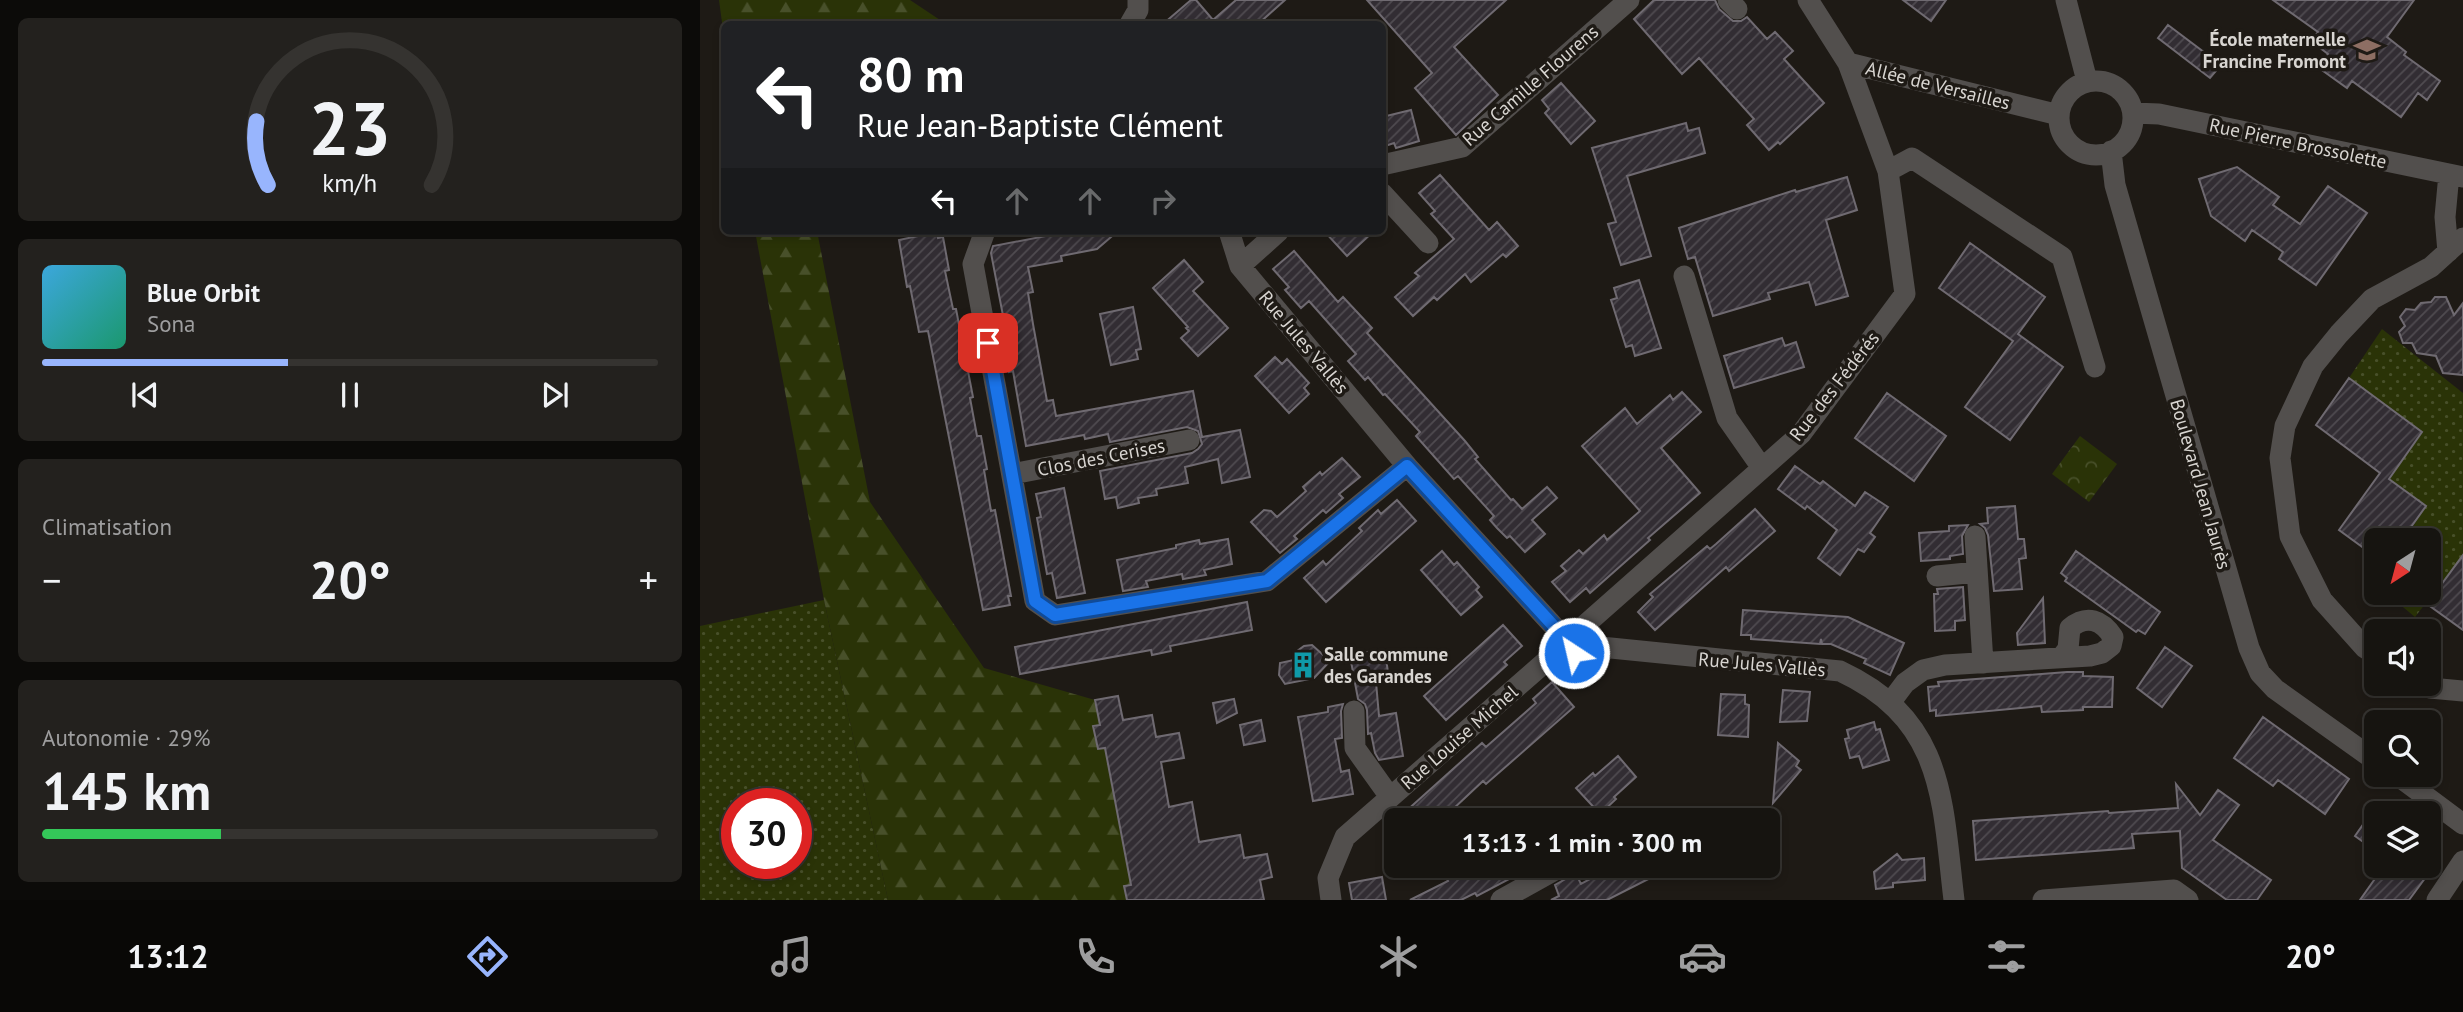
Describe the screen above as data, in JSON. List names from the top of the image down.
{
  "streets": {
    "street": [
      "Rue Camille Flourens",
      "Allée de Versailles",
      "Rue Pierre Brossolette",
      "Rue Jules Vallès",
      "Rue des Fédérés",
      "Clos des Cerises",
      "Boulevard Jean Jaurès",
      "Rue Louise Michel"
    ]
  },
  "crossings": [
    ["Allée de Versailles", "Rue Pierre Brossolette"],
    ["Allée de Versailles", "Rue des Fédérés"],
    ["Allée de Versailles", "Boulevard Jean Jaurès"],
    ["Rue Pierre Brossolette", "Boulevard Jean Jaurès"],
    ["Rue Jules Vallès", "Rue des Fédérés"],
    ["Rue Jules Vallès", "Rue Louise Michel"],
    ["Rue des Fédérés", "Rue Louise Michel"]
  ],
  "places": {
    "school or university": ["École maternelle Francine Fromont"],
    "building": ["Salle commune des Garandes"]
  },
  "north": "bottom left",
  "page": {
    "turn": ["80 m", "Rue Jean-Baptiste Clément"],
    "song": ["Blue Orbit", "Sona"],
    "tile": [
      "Climatisation",
      ["Autonomie · 29%", "145 km"]
    ],
    "heat": ["−", "20°", "+"],
    "limit": "30",
    "trip": "13:13 · 1 min · 300 m",
    "tabs": ["13:12", "20°"],
    "gauge": ["23", "km/h"]
  }
}
